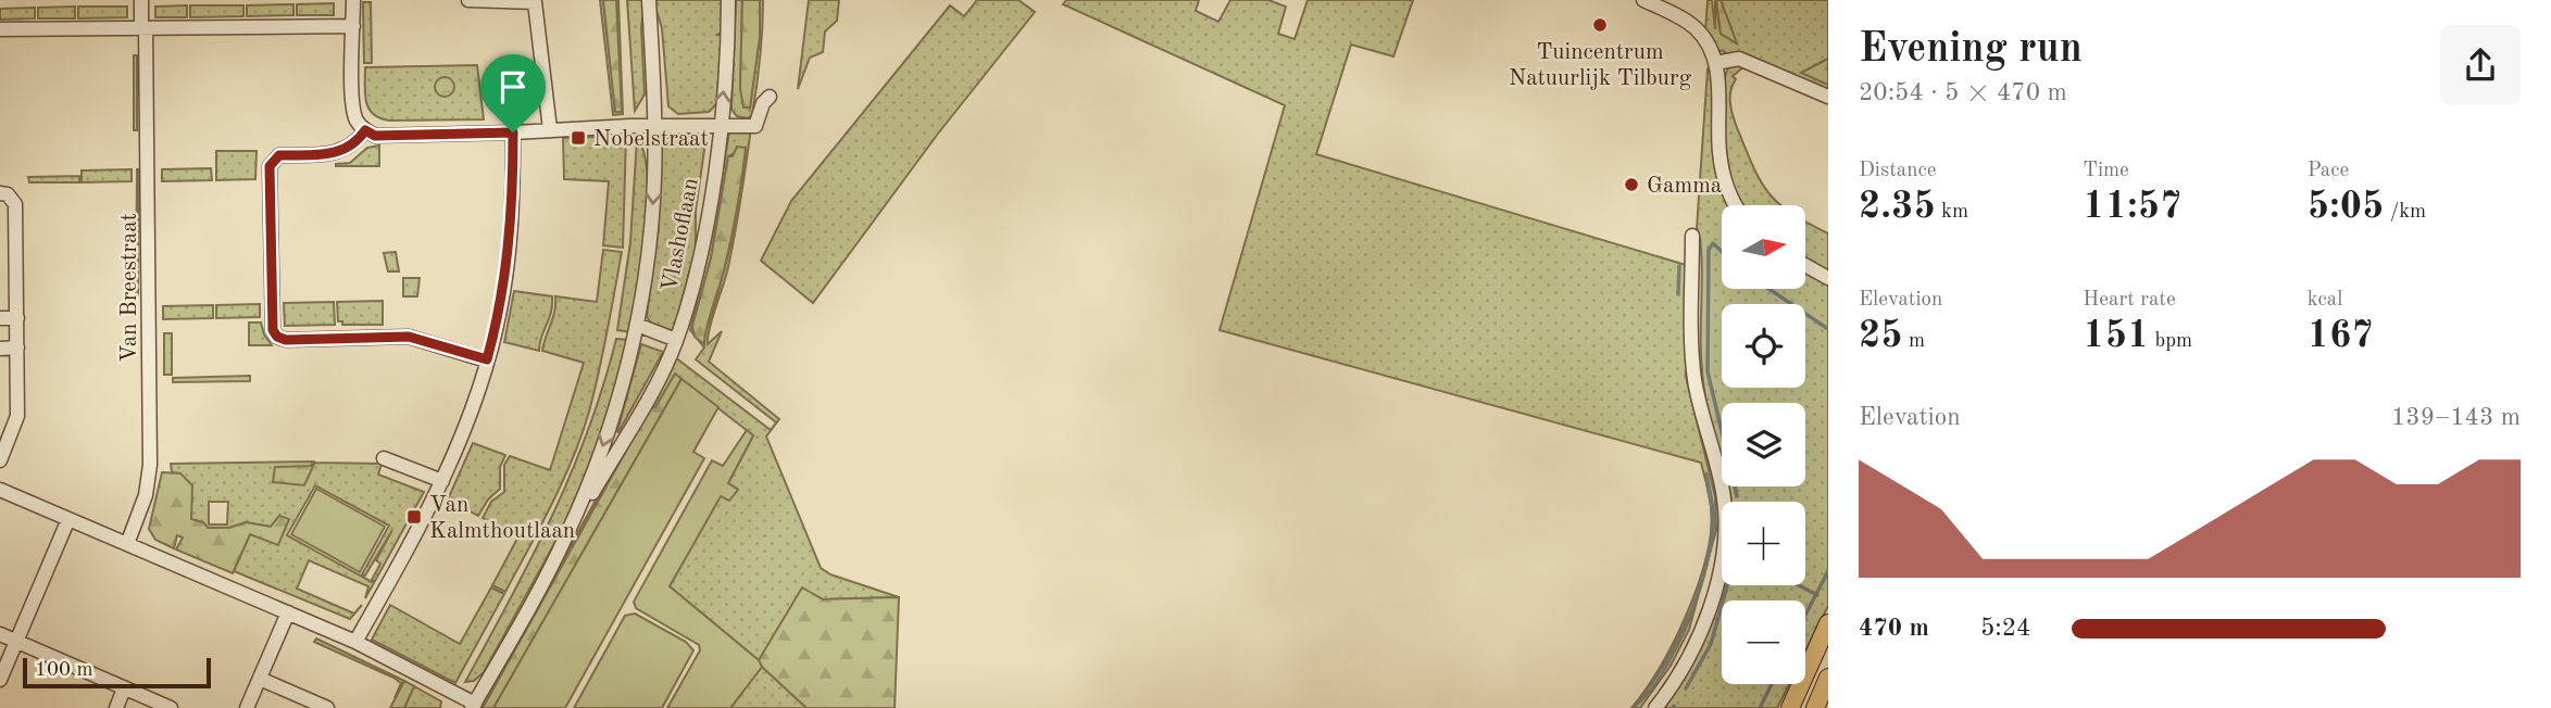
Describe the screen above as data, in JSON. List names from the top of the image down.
{
  "streets": {
    "street": ["Vlashoflaan", "Van Breestraat"]
  },
  "places": {
    "other": ["Tuincentrum Natuurlijk Tilburg", "Gamma"],
    "transit": ["Nobelstraat", "Van Kalmthoutlaan"]
  },
  "scale_bar": "100 m",
  "north": "right",
  "page": {
    "heading": ["Evening run", "20:54 · 5 × 470 m"],
    "stats": [
      ["Distance", "2.35 km"],
      ["Time", "11:57"],
      ["Pace", "5:05 /km"],
      ["Elevation", "25 m"],
      ["Heart rate", "151 bpm"],
      ["kcal", "167"]
    ],
    "map_buttons": ["+", "−"],
    "chart": ["Elevation", "139–143 m"],
    "list": [
      {
        "name": "470 m",
        "note": "5:24"
      }
    ],
    "scale": "100 m"
  }
}
